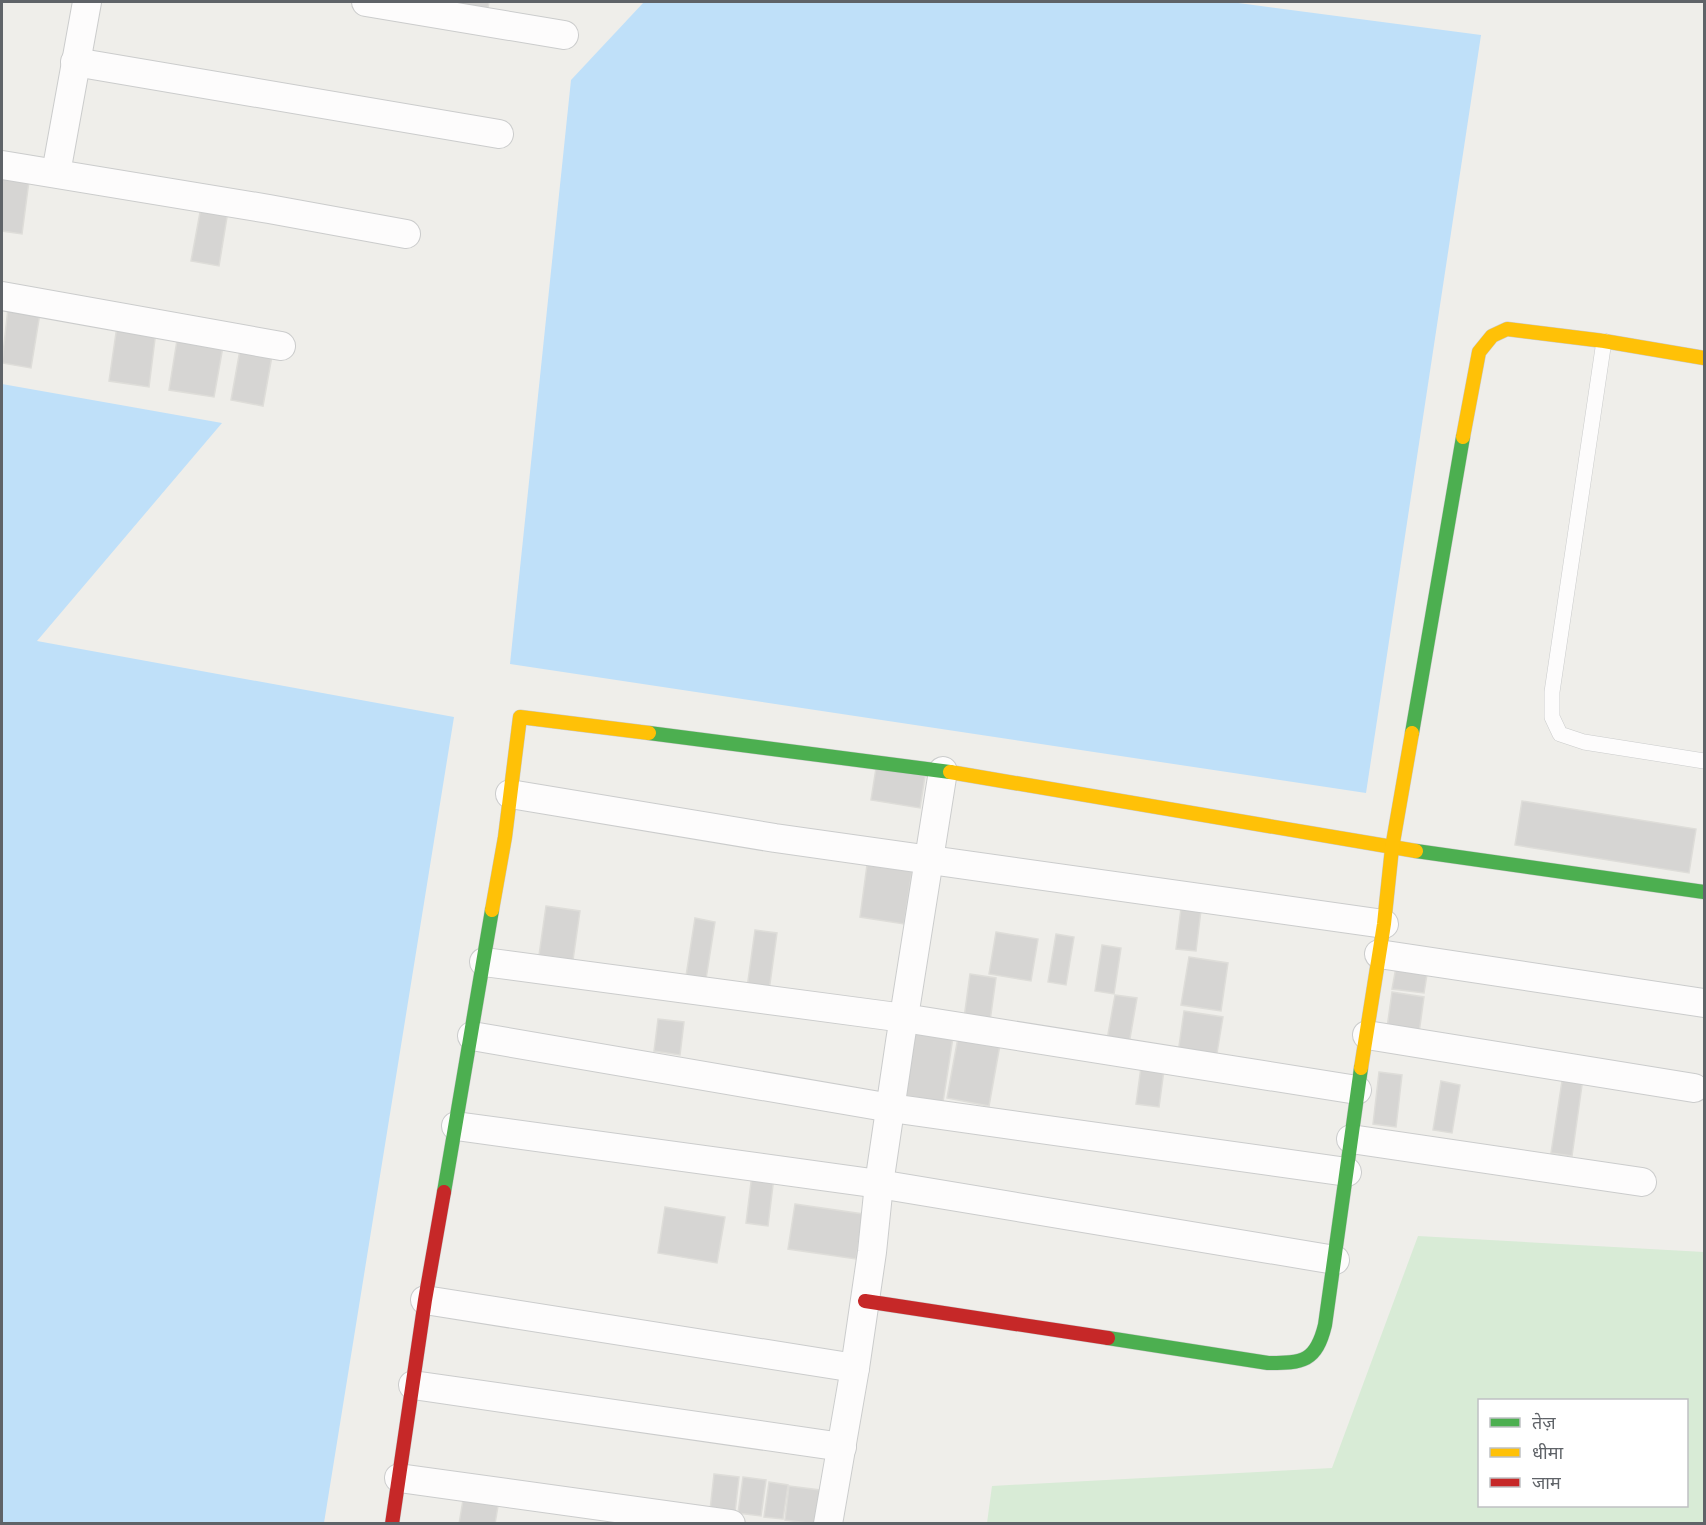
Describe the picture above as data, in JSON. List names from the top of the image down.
{
  "legend": ["तेज़", "धीमा", "जाम"]
}
